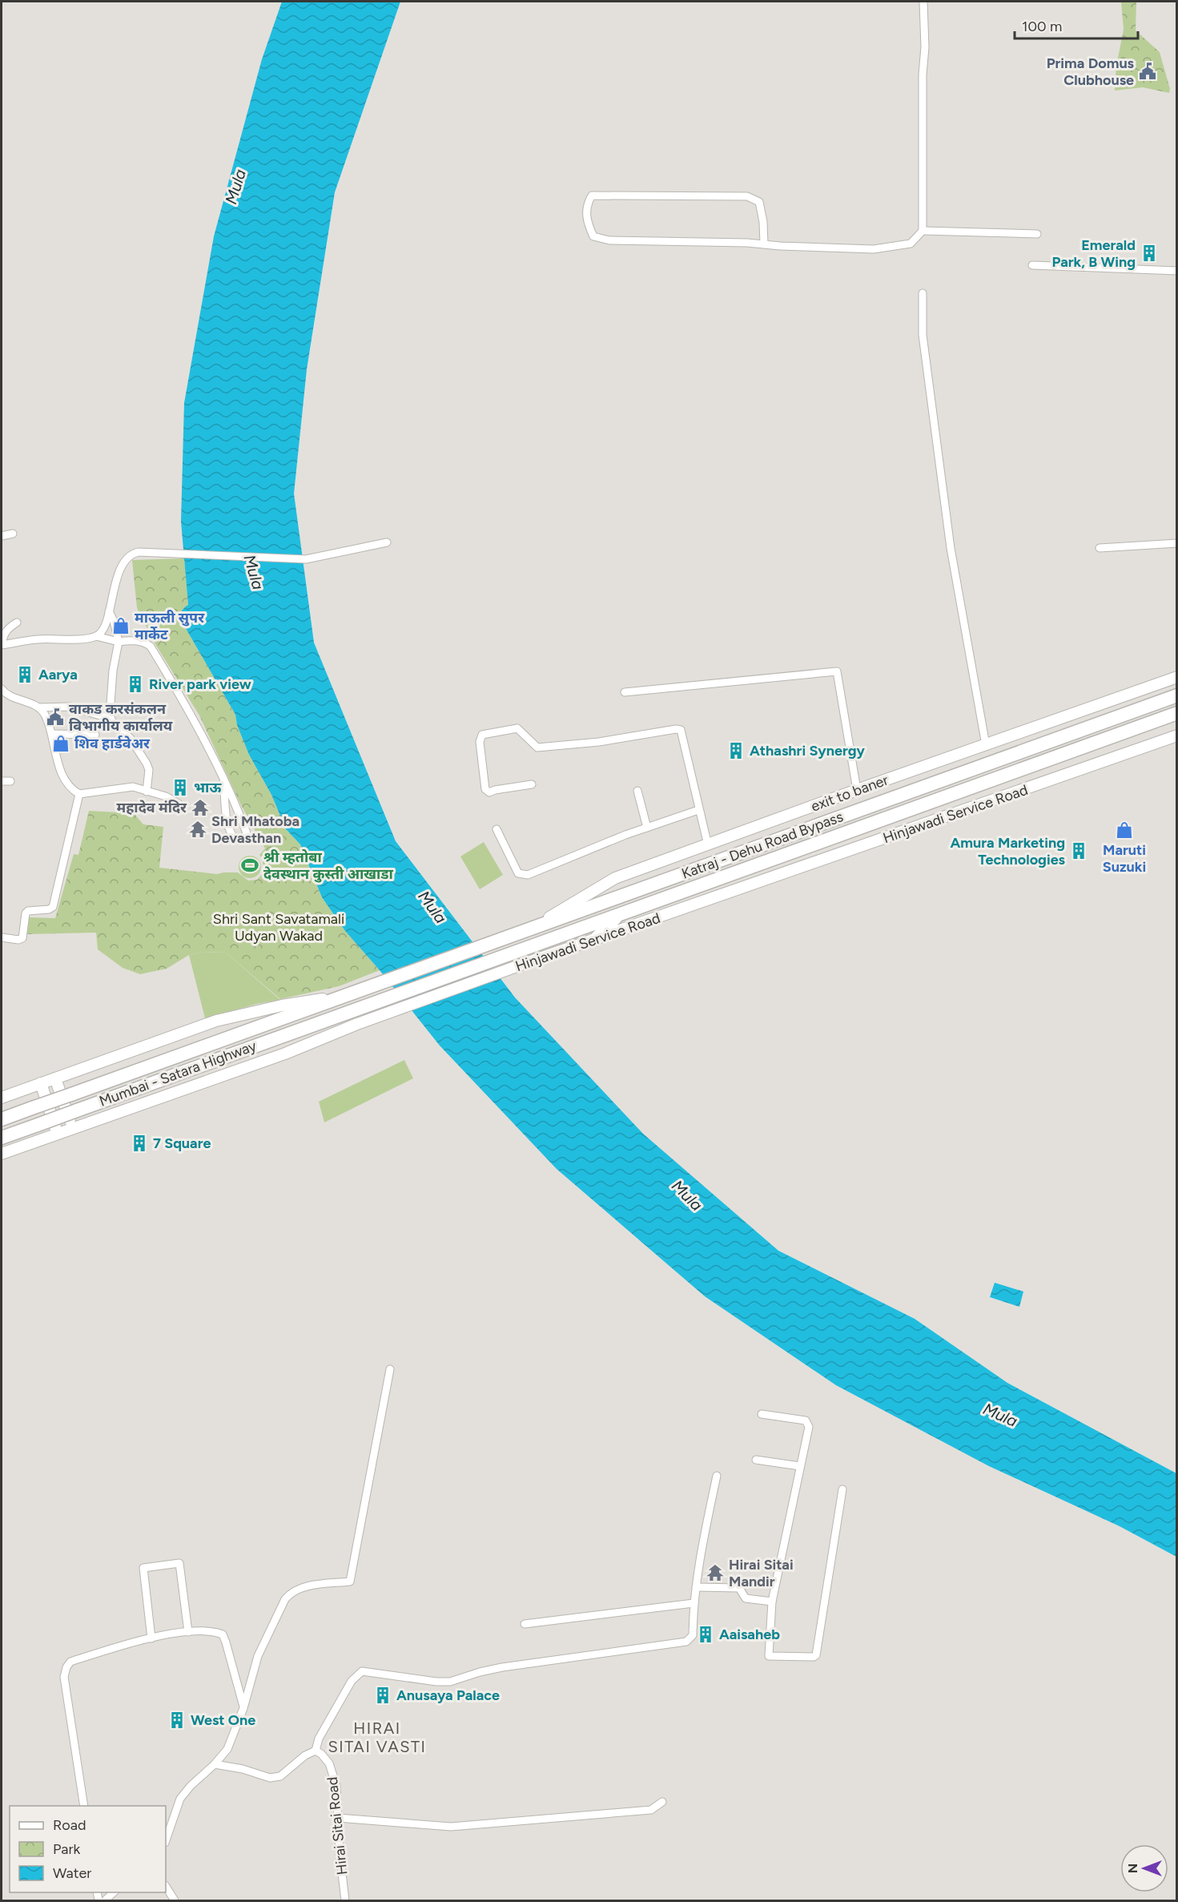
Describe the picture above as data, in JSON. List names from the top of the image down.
{
  "streets": {
    "highway": ["Katraj - Dehu Road Bypass", "Mumbai - Satara Highway"],
    "main road": ["exit to baner", "Hinjawadi Service Road"],
    "street": ["Hirai Sitai Road"]
  },
  "crossings": [
    ["exit to baner", "Katraj - Dehu Road Bypass"],
    ["Hinjawadi Service Road", "Katraj - Dehu Road Bypass"],
    ["Katraj - Dehu Road Bypass", "Mumbai - Satara Highway"]
  ],
  "districts": ["HIRAI SITAI VASTI"],
  "water": ["Mula"],
  "parks": ["Shri Sant Savatamali Udyan Wakad"],
  "places": {
    "public building": ["Prima Domus Clubhouse", "वाकड करसंकलन विभागीय कार्यालय"],
    "building": [
      "Emerald Park, B Wing",
      "Aarya",
      "River park view",
      "Athashri Synergy",
      "भाऊ",
      "Amura Marketing Technologies",
      "7 Square",
      "Aaisaheb",
      "Anusaya Palace",
      "West One"
    ],
    "shop": ["माऊली सुपर मार्केट", "शिव हार्डवेअर", "Maruti Suzuki"],
    "temple": ["महादेव मंदिर", "Shri Mhatoba Devasthan", "Hirai Sitai Mandir"],
    "sports": ["श्री म्हतोबा देवस्थान कुस्ती आखाडा"]
  },
  "legend": ["Road", "Park", "Water"],
  "scale_bar": "100 m",
  "north": "left"
}
